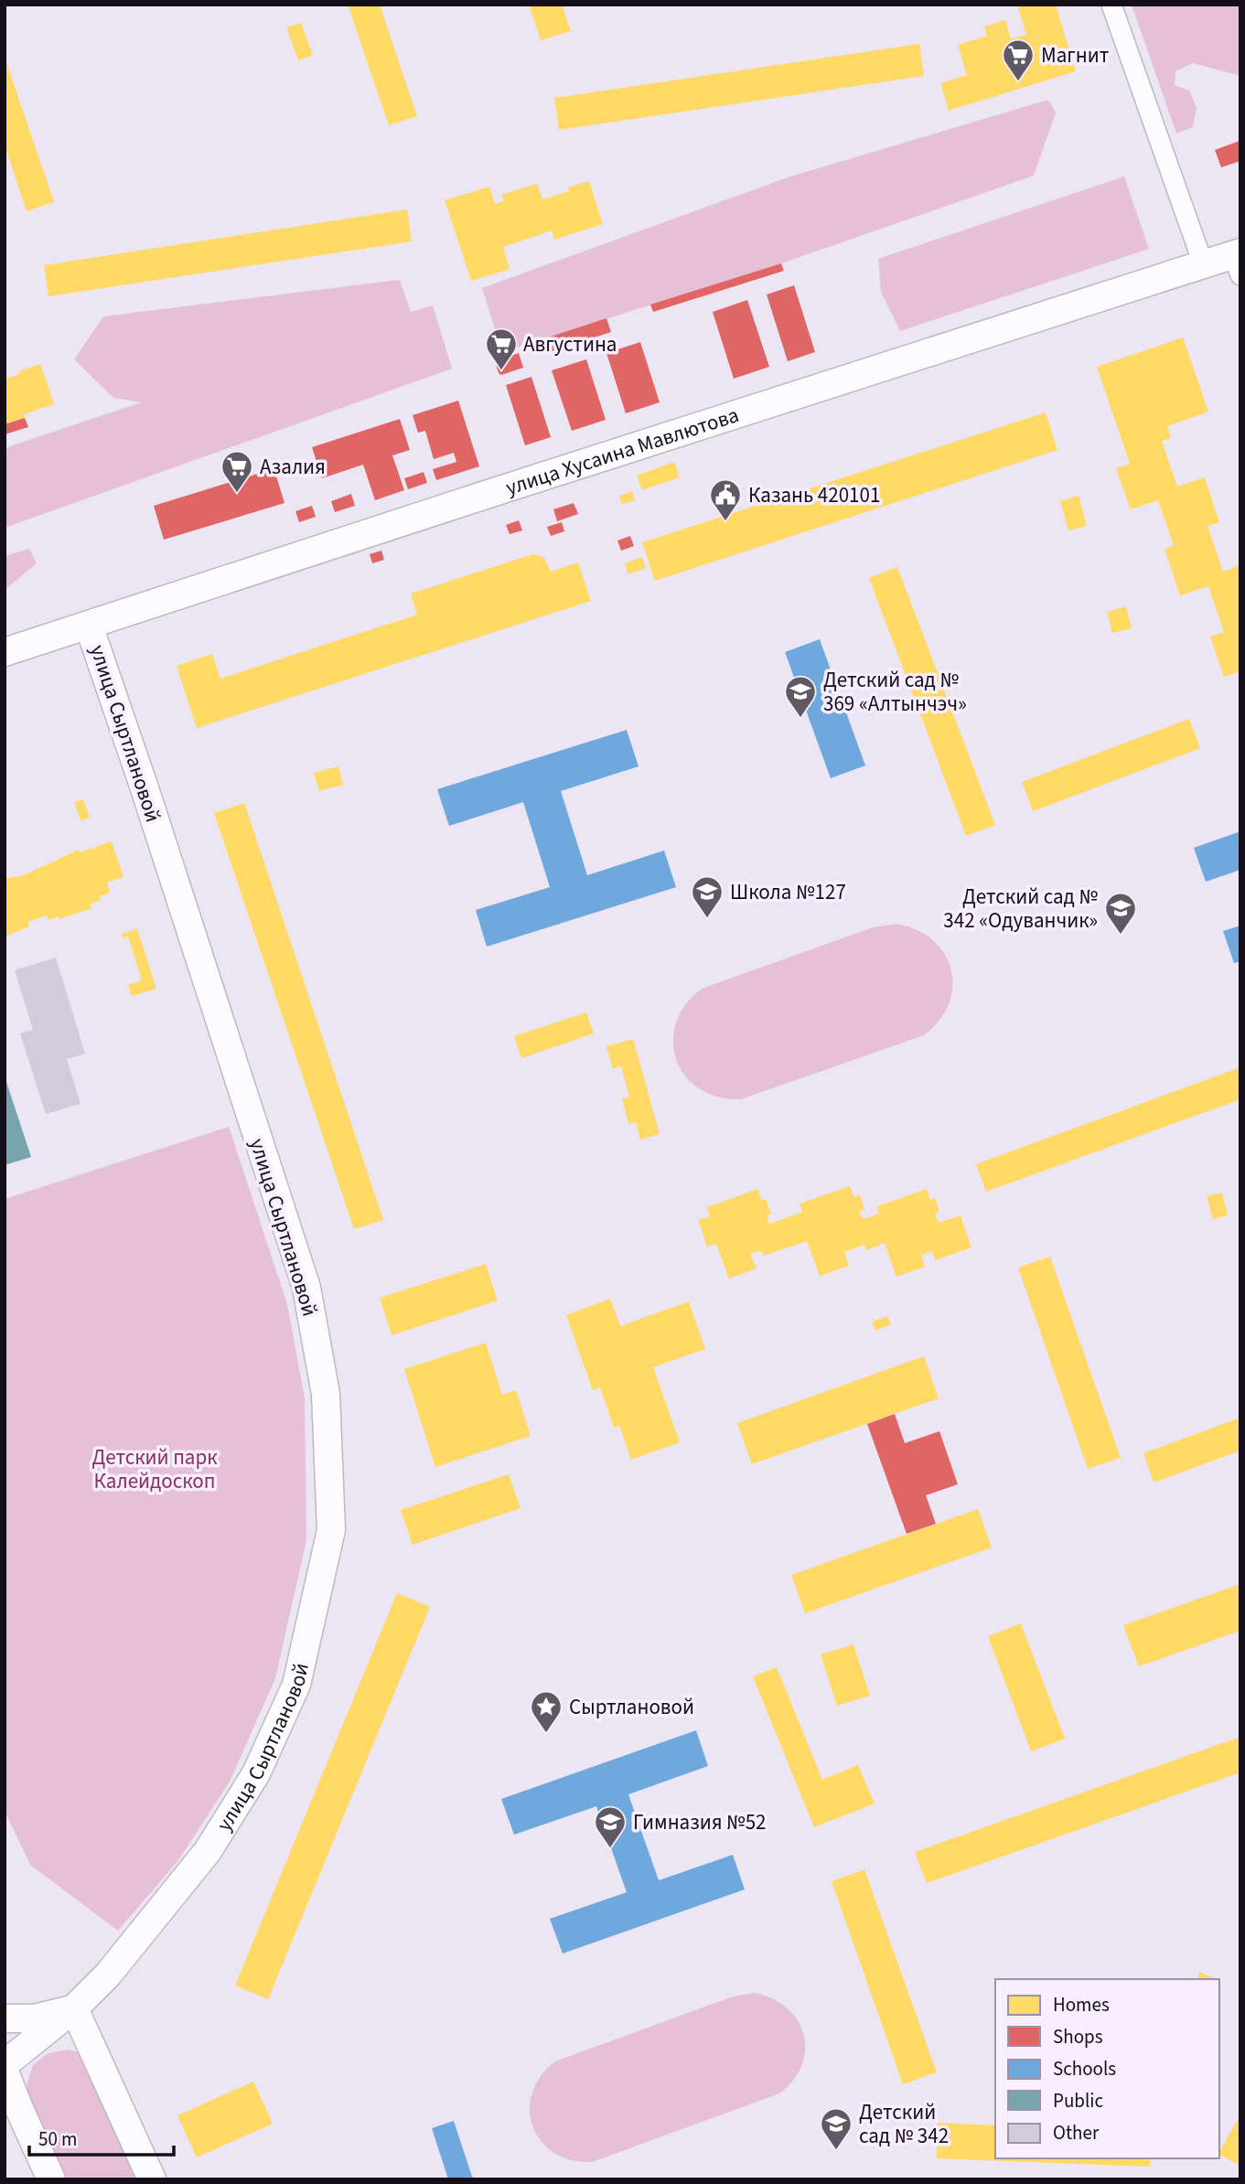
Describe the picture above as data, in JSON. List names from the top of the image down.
{
  "streets": {
    "street": ["улица Хусаина Мавлютова", "улица Сыртлановой"]
  },
  "crossings": [
    ["улица Хусаина Мавлютова", "улица Сыртлановой"]
  ],
  "parks": ["Детский парк Калейдоскоп"],
  "places": {
    "supermarket": ["Магнит", "Августина", "Азалия"],
    "public building": ["Казань 420101"],
    "school or university": [
      "Детский сад № 369 «Алтынчэч»",
      "Школа №127",
      "Детский сад № 342 «Одуванчик»",
      "Гимназия №52",
      "Детский сад № 342"
    ],
    "place": ["Сыртлановой"]
  },
  "legend": [
    "Homes",
    "Shops",
    "Schools",
    "Public",
    "Other"
  ],
  "scale_bar": "50 m"
}
